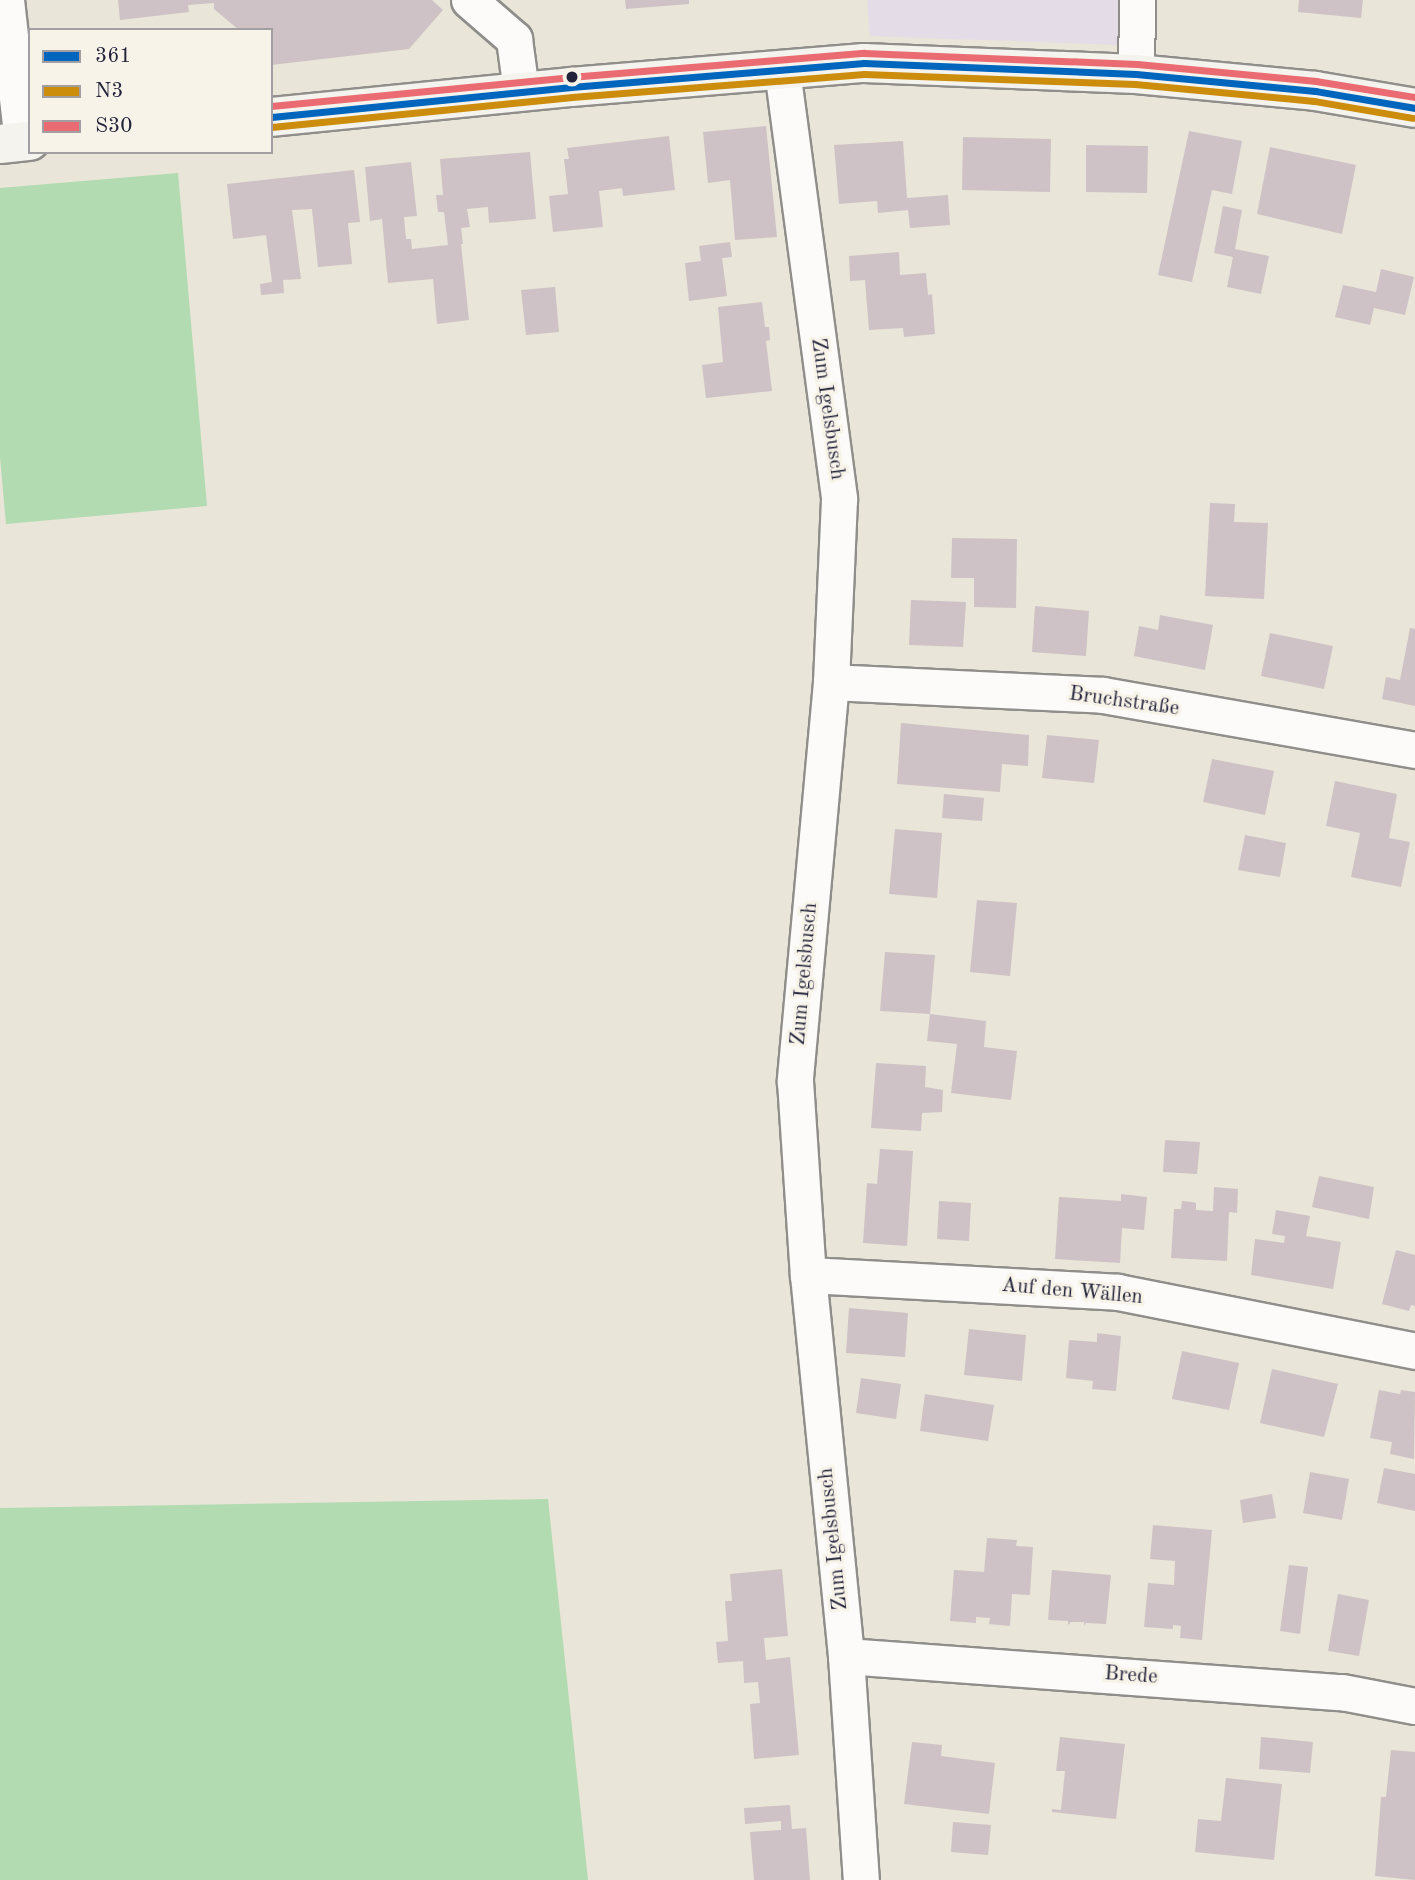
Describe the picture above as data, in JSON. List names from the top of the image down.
{
  "streets": {
    "street": [
      "Zum Igelsbusch",
      "Bruchstraße",
      "Auf den Wällen",
      "Brede"
    ]
  },
  "crossings": [
    ["Zum Igelsbusch", "Bruchstraße"],
    ["Zum Igelsbusch", "Auf den Wällen"],
    ["Zum Igelsbusch", "Brede"]
  ],
  "lines": ["transit line S30", "transit line 361", "transit line N3"],
  "legend": ["361", "N3", "S30"]
}
